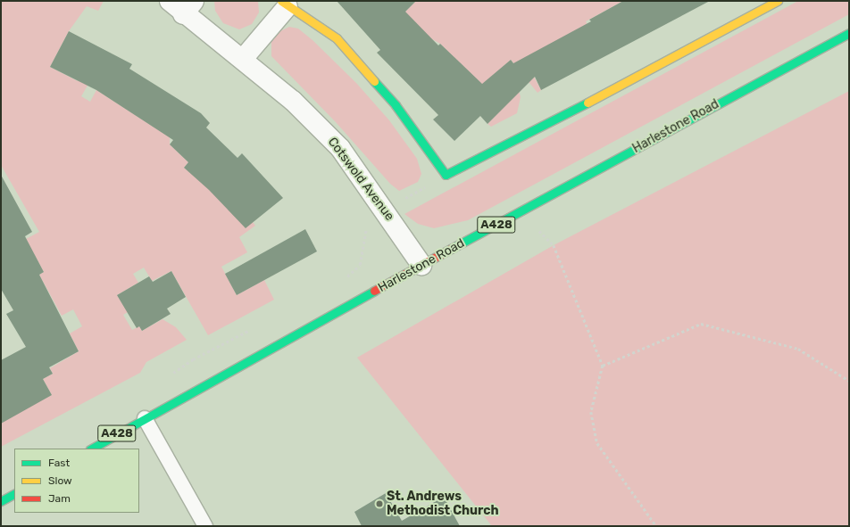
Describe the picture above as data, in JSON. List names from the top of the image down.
{
  "streets": {
    "main road": ["Harlestone Road", "A428"],
    "street": ["Cotswold Avenue"]
  },
  "crossings": [
    ["Harlestone Road", "Cotswold Avenue"]
  ],
  "places": ["St. Andrews Methodist Church"],
  "legend": ["Fast", "Slow", "Jam"]
}
